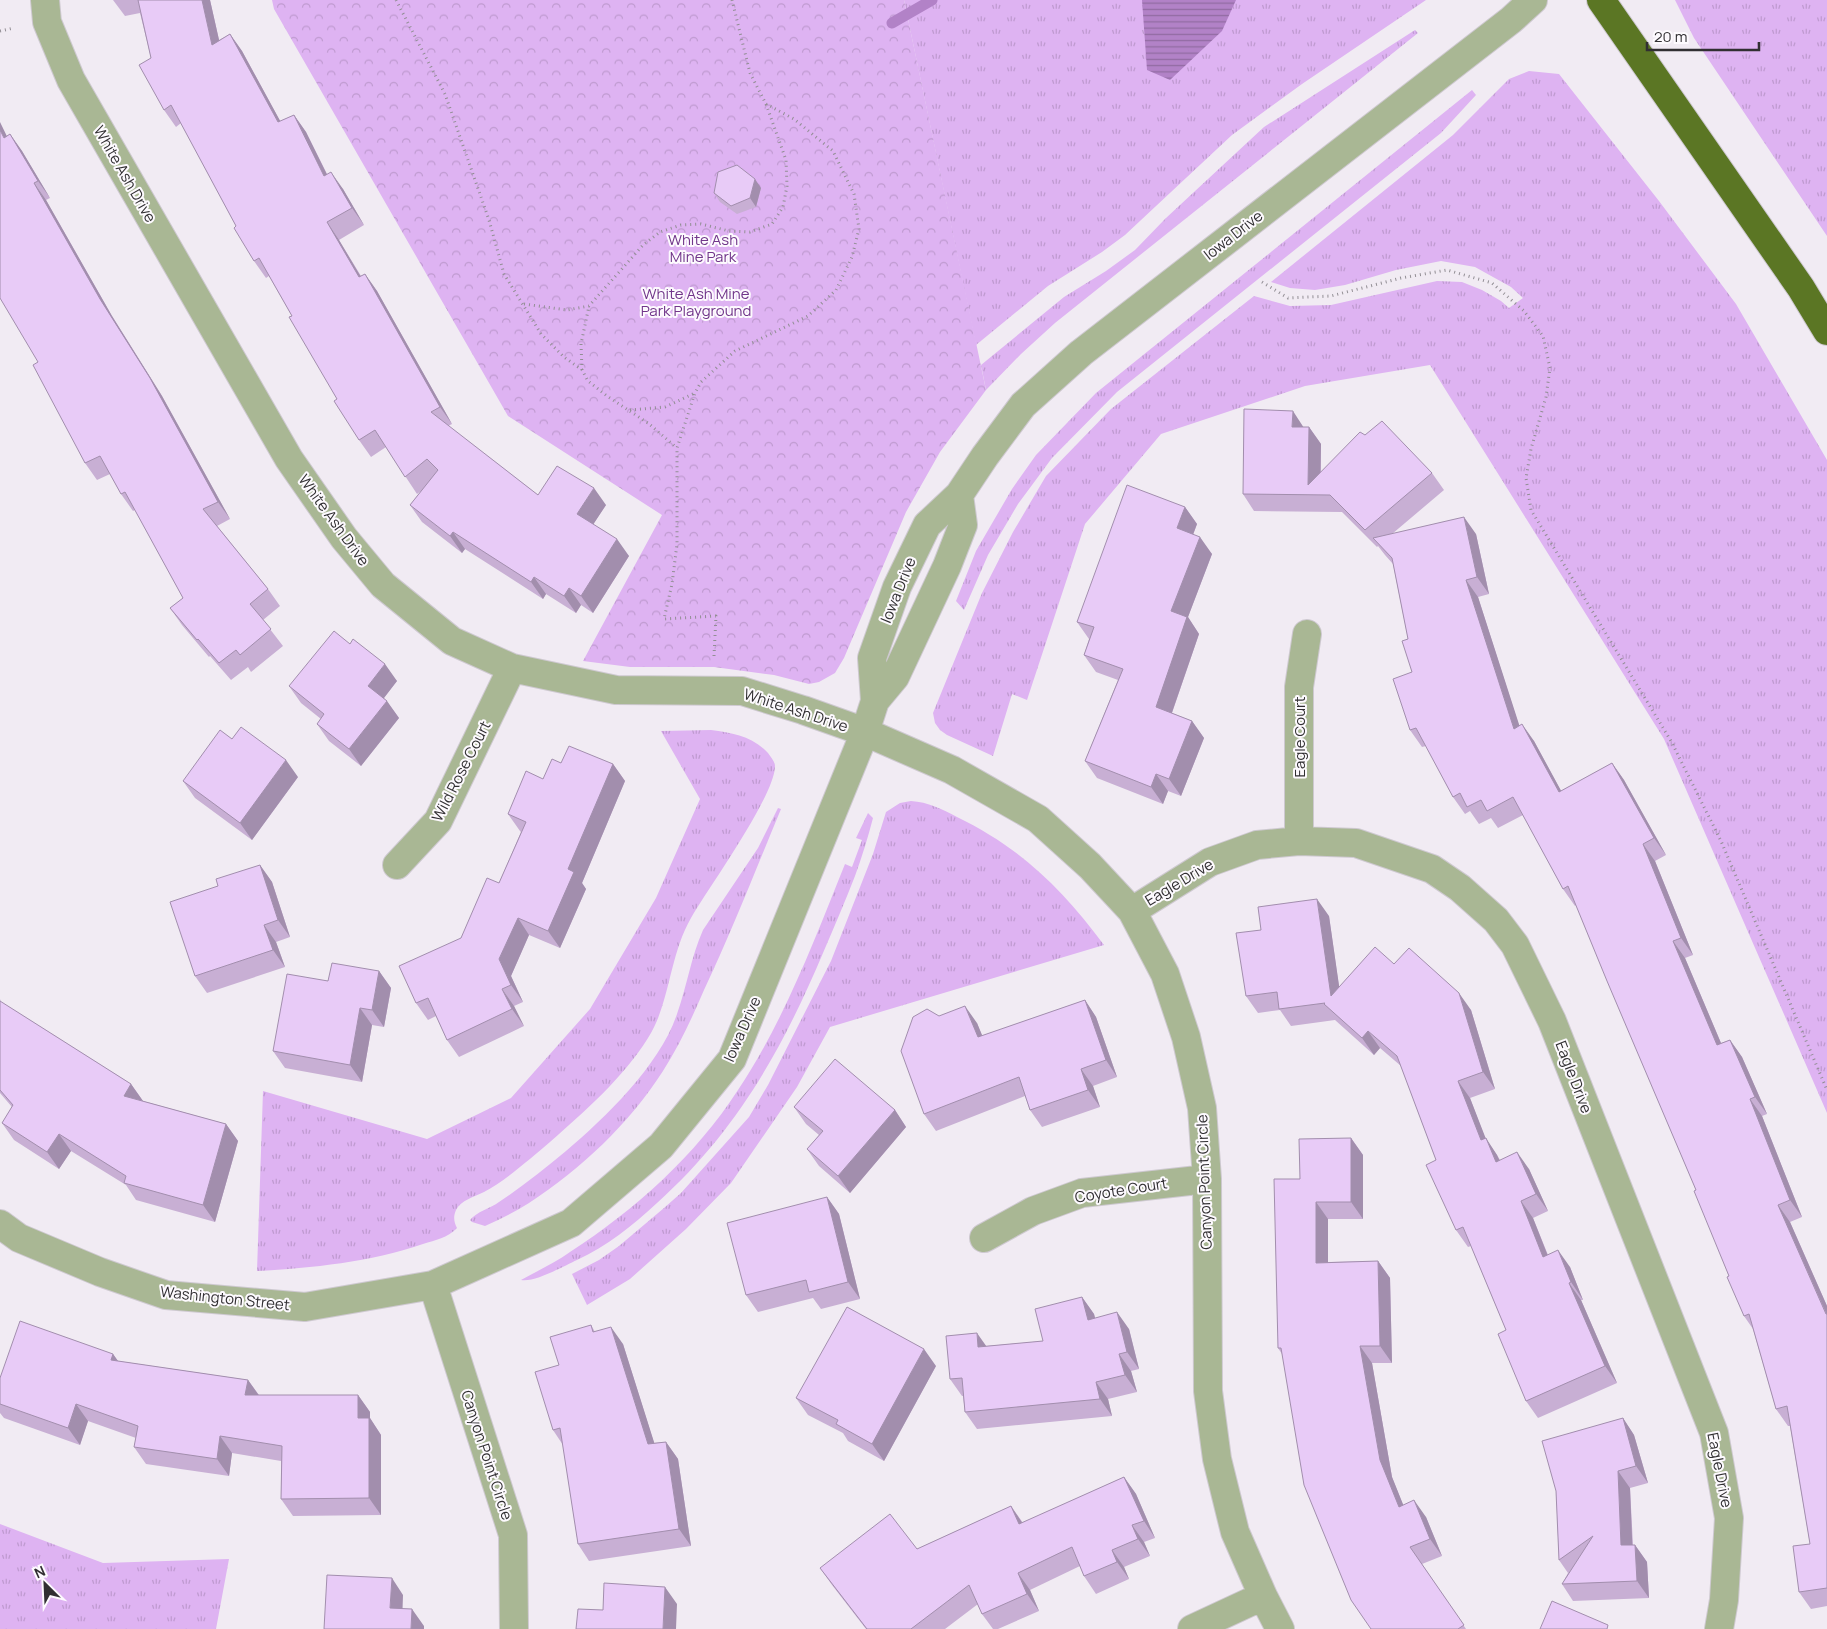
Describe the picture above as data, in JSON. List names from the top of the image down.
{
  "streets": {
    "street": [
      "White Ash Drive",
      "Iowa Drive",
      "Eagle Court",
      "Wild Rose Court",
      "Eagle Drive",
      "Canyon Point Circle",
      "Coyote Court",
      "Washington Street"
    ]
  },
  "crossings": [
    ["White Ash Drive", "Iowa Drive"],
    ["White Ash Drive", "Wild Rose Court"],
    ["White Ash Drive", "Canyon Point Circle"],
    ["Iowa Drive", "Canyon Point Circle"],
    ["Iowa Drive", "Washington Street"],
    ["Eagle Court", "Eagle Drive"],
    ["Eagle Drive", "Canyon Point Circle"],
    ["Canyon Point Circle", "Coyote Court"],
    ["Canyon Point Circle", "Washington Street"]
  ],
  "parks": ["White Ash Mine Park", "White Ash Mine Park Playground"],
  "scale_bar": "20 m",
  "north": "top left"
}
